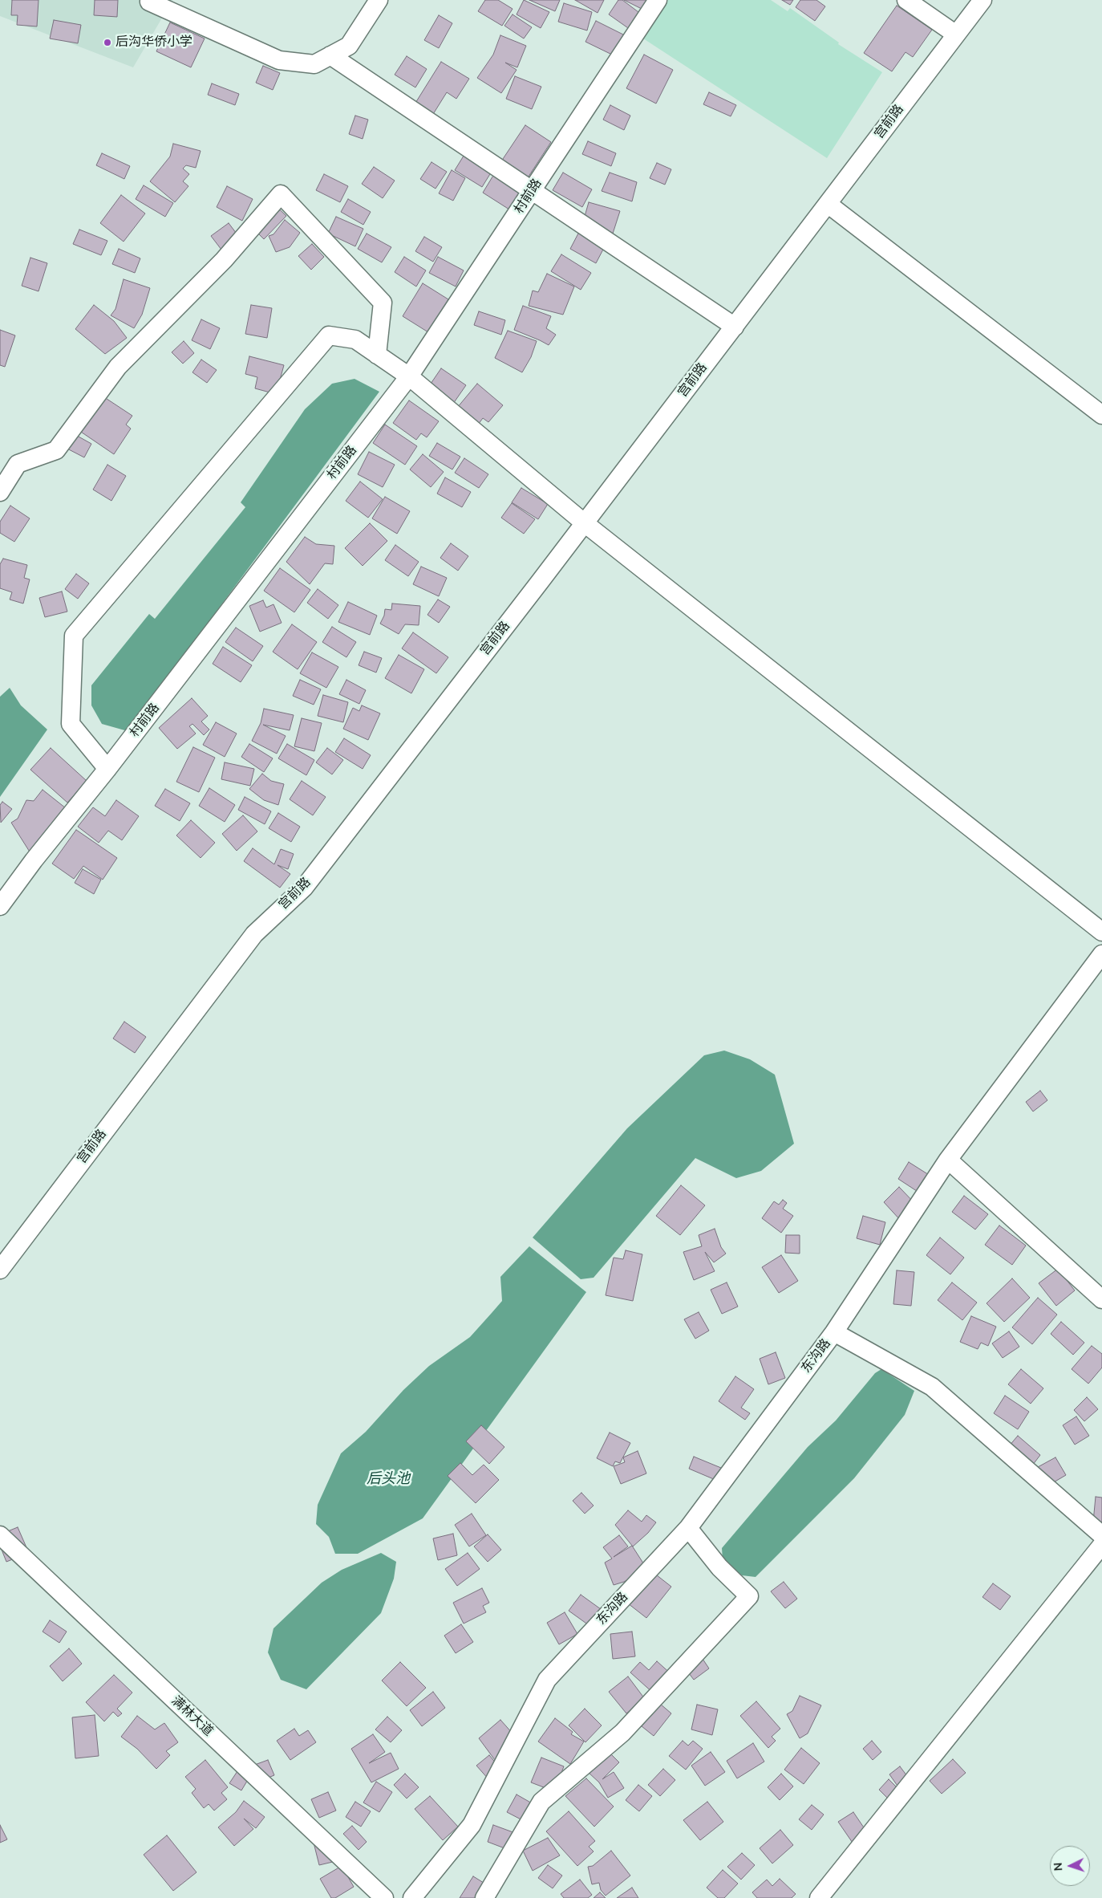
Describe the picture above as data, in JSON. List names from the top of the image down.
{
  "streets": {
    "street": [
      "宫前路",
      "村前路",
      "东沟路",
      "满林大道"
    ]
  },
  "water": ["后头池"],
  "places": ["后沟华侨小学"],
  "north": "left"
}
